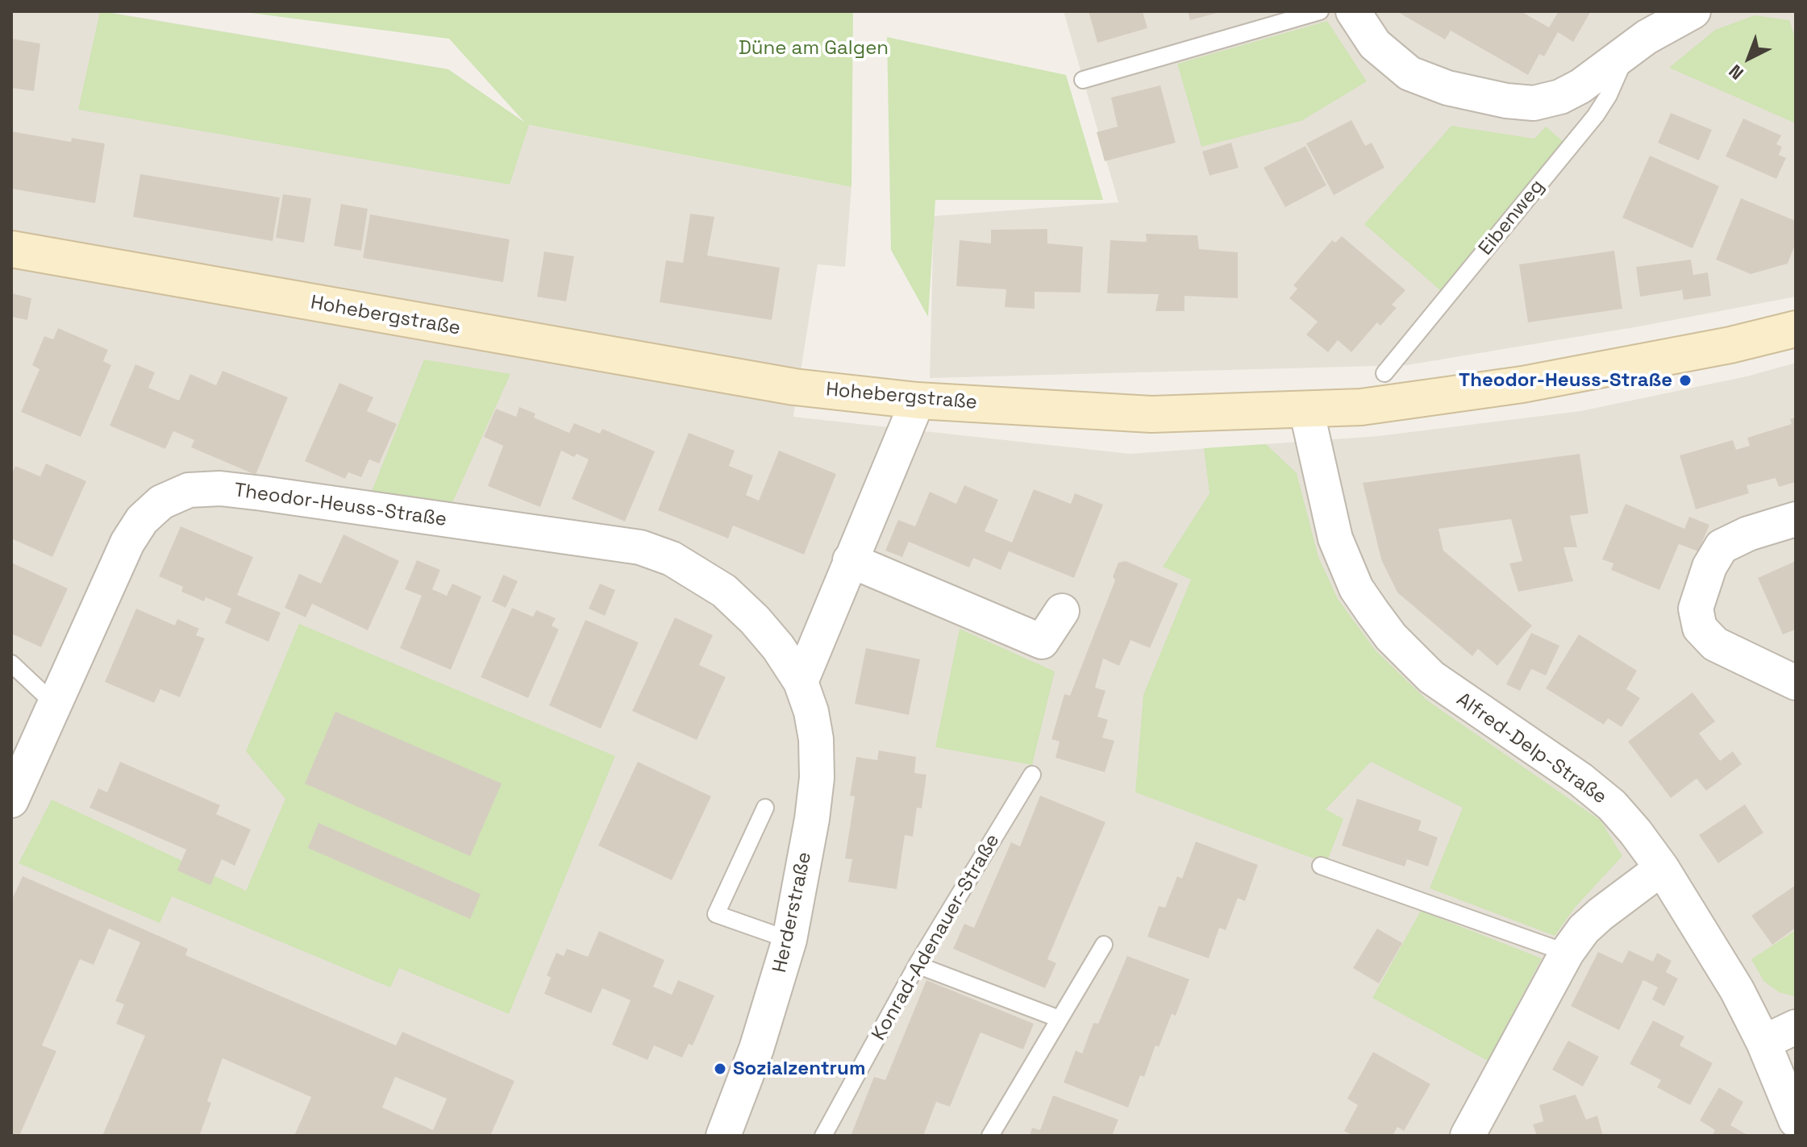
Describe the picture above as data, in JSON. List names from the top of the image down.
{
  "streets": {
    "street": [
      "Hohebergstraße",
      "Theodor-Heuss-Straße",
      "Alfred-Delp-Straße",
      "Herderstraße"
    ],
    "lane": ["Eibenweg", "Konrad-Adenauer-Straße"]
  },
  "crossings": [
    ["Hohebergstraße", "Alfred-Delp-Straße"],
    ["Theodor-Heuss-Straße", "Herderstraße"]
  ],
  "parks": ["Düne am Galgen"],
  "places": ["Theodor-Heuss-Straße", "Sozialzentrum"],
  "north": "bottom left"
}
